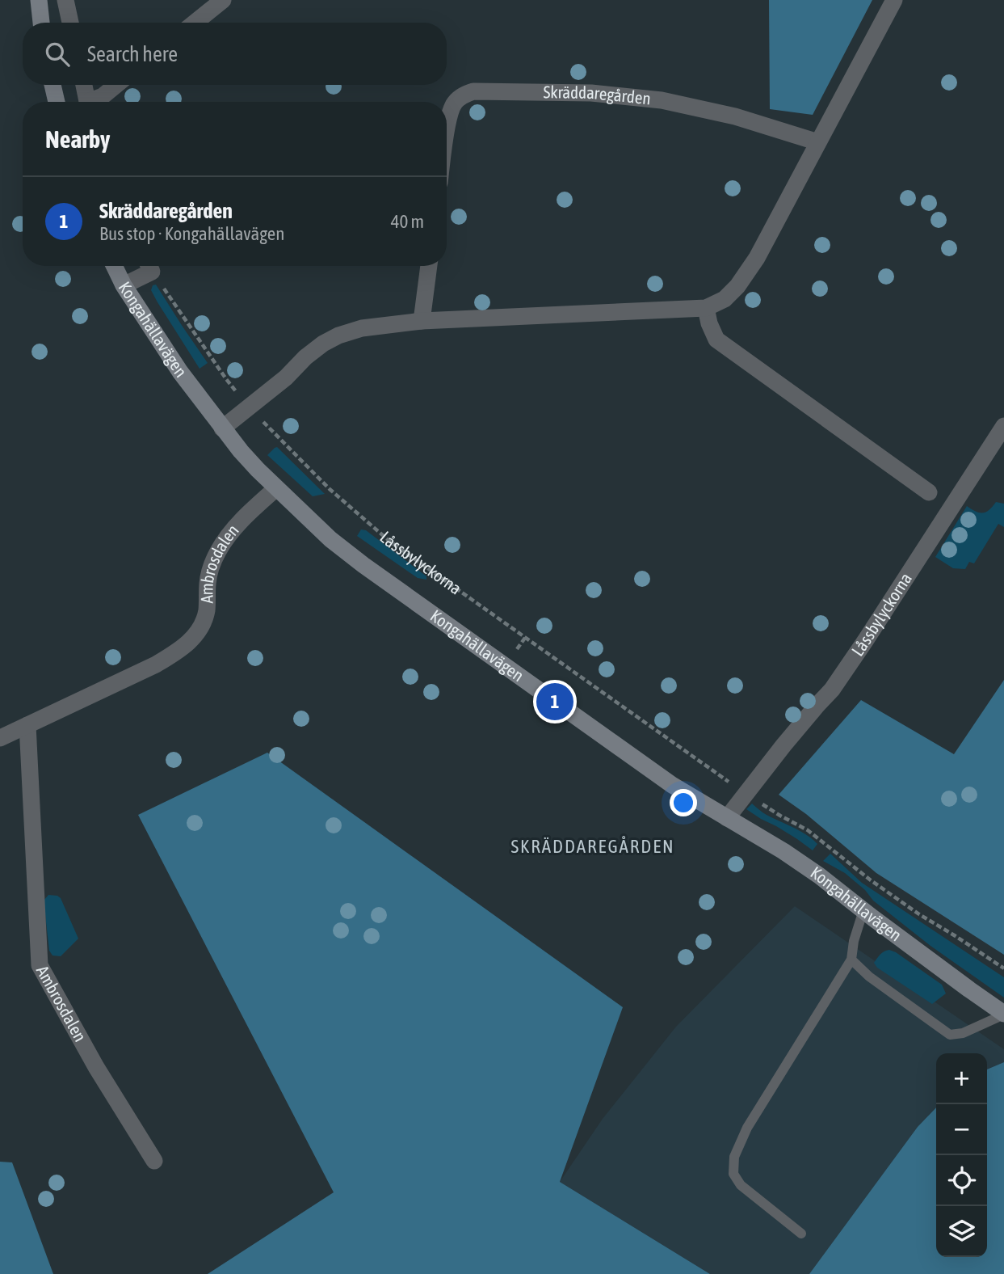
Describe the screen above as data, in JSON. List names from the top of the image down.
{
  "streets": {
    "street": [
      "Skräddaregården",
      "Kongahällavägen",
      "Låssbylyckorna",
      "Ambrosdalen"
    ]
  },
  "crossings": [
    ["Kongahällavägen", "Låssbylyckorna"],
    ["Kongahällavägen", "Ambrosdalen"]
  ],
  "districts": ["SKRÄDDAREGÅRDEN"],
  "page": {
    "search": "Search here",
    "heading": "Nearby",
    "list": [
      {
        "mark": "1",
        "name": "Skräddaregården",
        "note": "Bus stop · Kongahällavägen",
        "value": "40 m"
      }
    ],
    "pins": "1",
    "map_buttons": ["+", "−"]
  }
}
